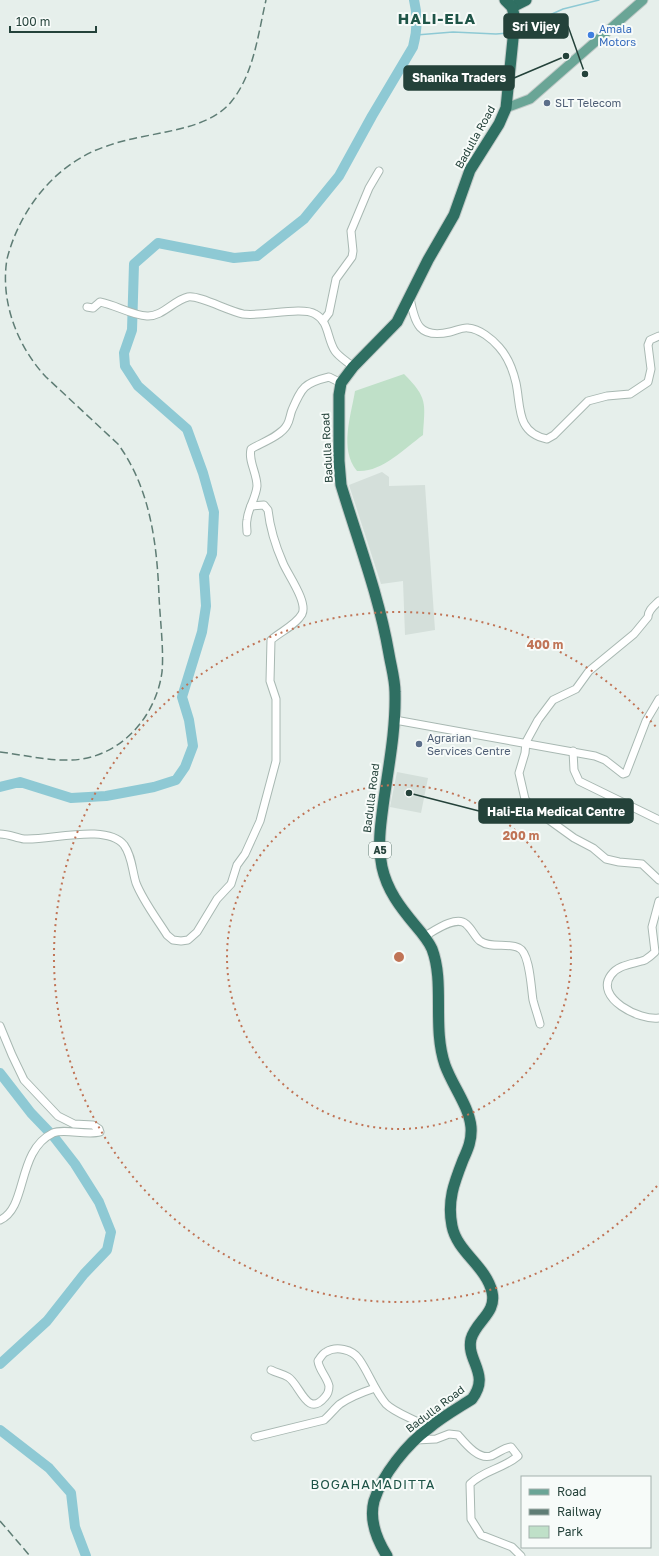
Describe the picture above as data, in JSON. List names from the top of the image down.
{
  "streets": {
    "highway": ["Badulla Road", "A5"]
  },
  "districts": ["HALI-ELA", "BOGAHAMADITTA"],
  "places": [
    "Amala Motors",
    "Shanika Traders",
    "Sri Vijey",
    "SLT Telecom",
    "Agrarian Services Centre",
    "Hali-Ela Medical Centre"
  ],
  "legend": ["Road", "Railway", "Park"],
  "scale_bar": "100 m",
  "rings": ["400 m", "200 m"]
}
